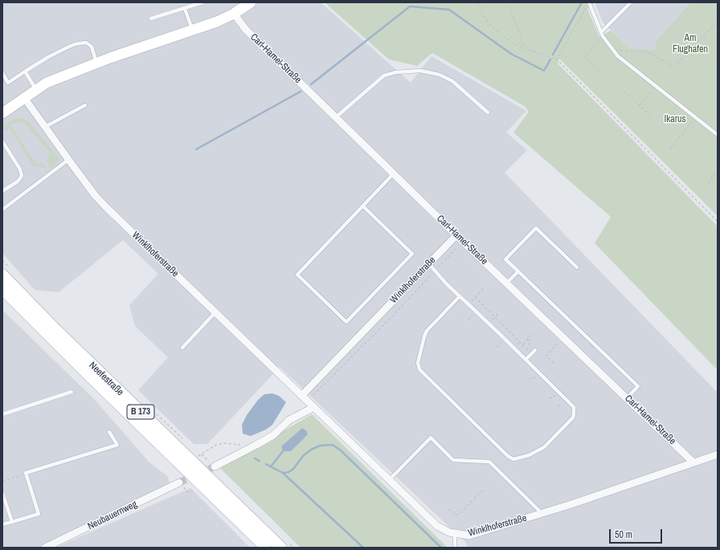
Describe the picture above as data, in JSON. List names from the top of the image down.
{
  "streets": {
    "main road": ["Neefestraße", "B 173"],
    "street": ["Carl-Hamel-Straße", "Winklhoferstraße", "Neubauernweg"]
  },
  "crossings": [
    ["Carl-Hamel-Straße", "Winklhoferstraße"]
  ],
  "parks": ["Am Flughafen", "Ikarus"],
  "scale_bar": "50 m"
}
